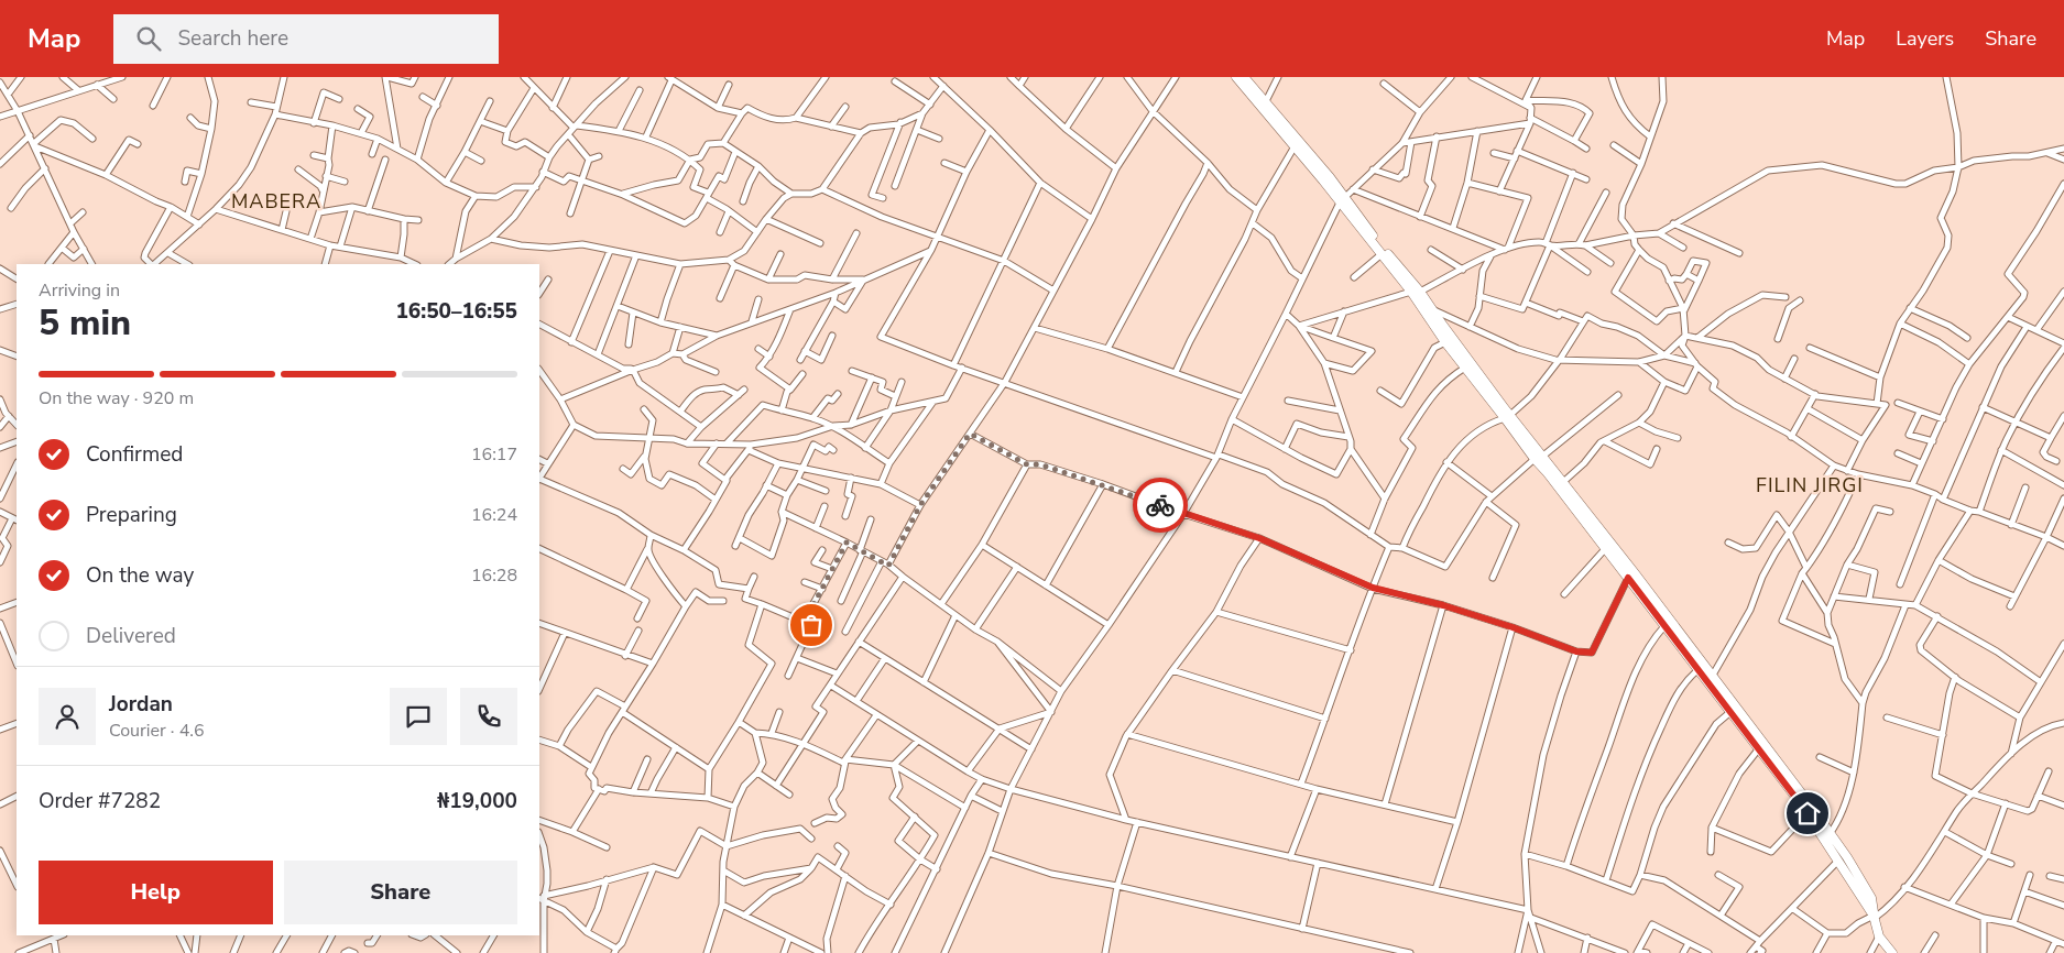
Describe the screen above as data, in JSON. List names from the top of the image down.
{
  "districts": ["MABERA", "FILIN JIRGI"],
  "page": {
    "header": "Map",
    "search": "Search here",
    "nav": ["Map", "Layers", "Share"],
    "heading": ["5 min", "Arriving in", "16:50–16:55"],
    "panel": [
      "Jordan",
      "Courier · 4.6",
      "Order #7282",
      "₦19,000"
    ],
    "bar": "On the way · 920 m",
    "list": [
      ["Confirmed", "16:17"],
      ["Preparing", "16:24"],
      ["On the way", "16:28"],
      "Delivered"
    ],
    "buttons": ["Help", "Share"]
  }
}
